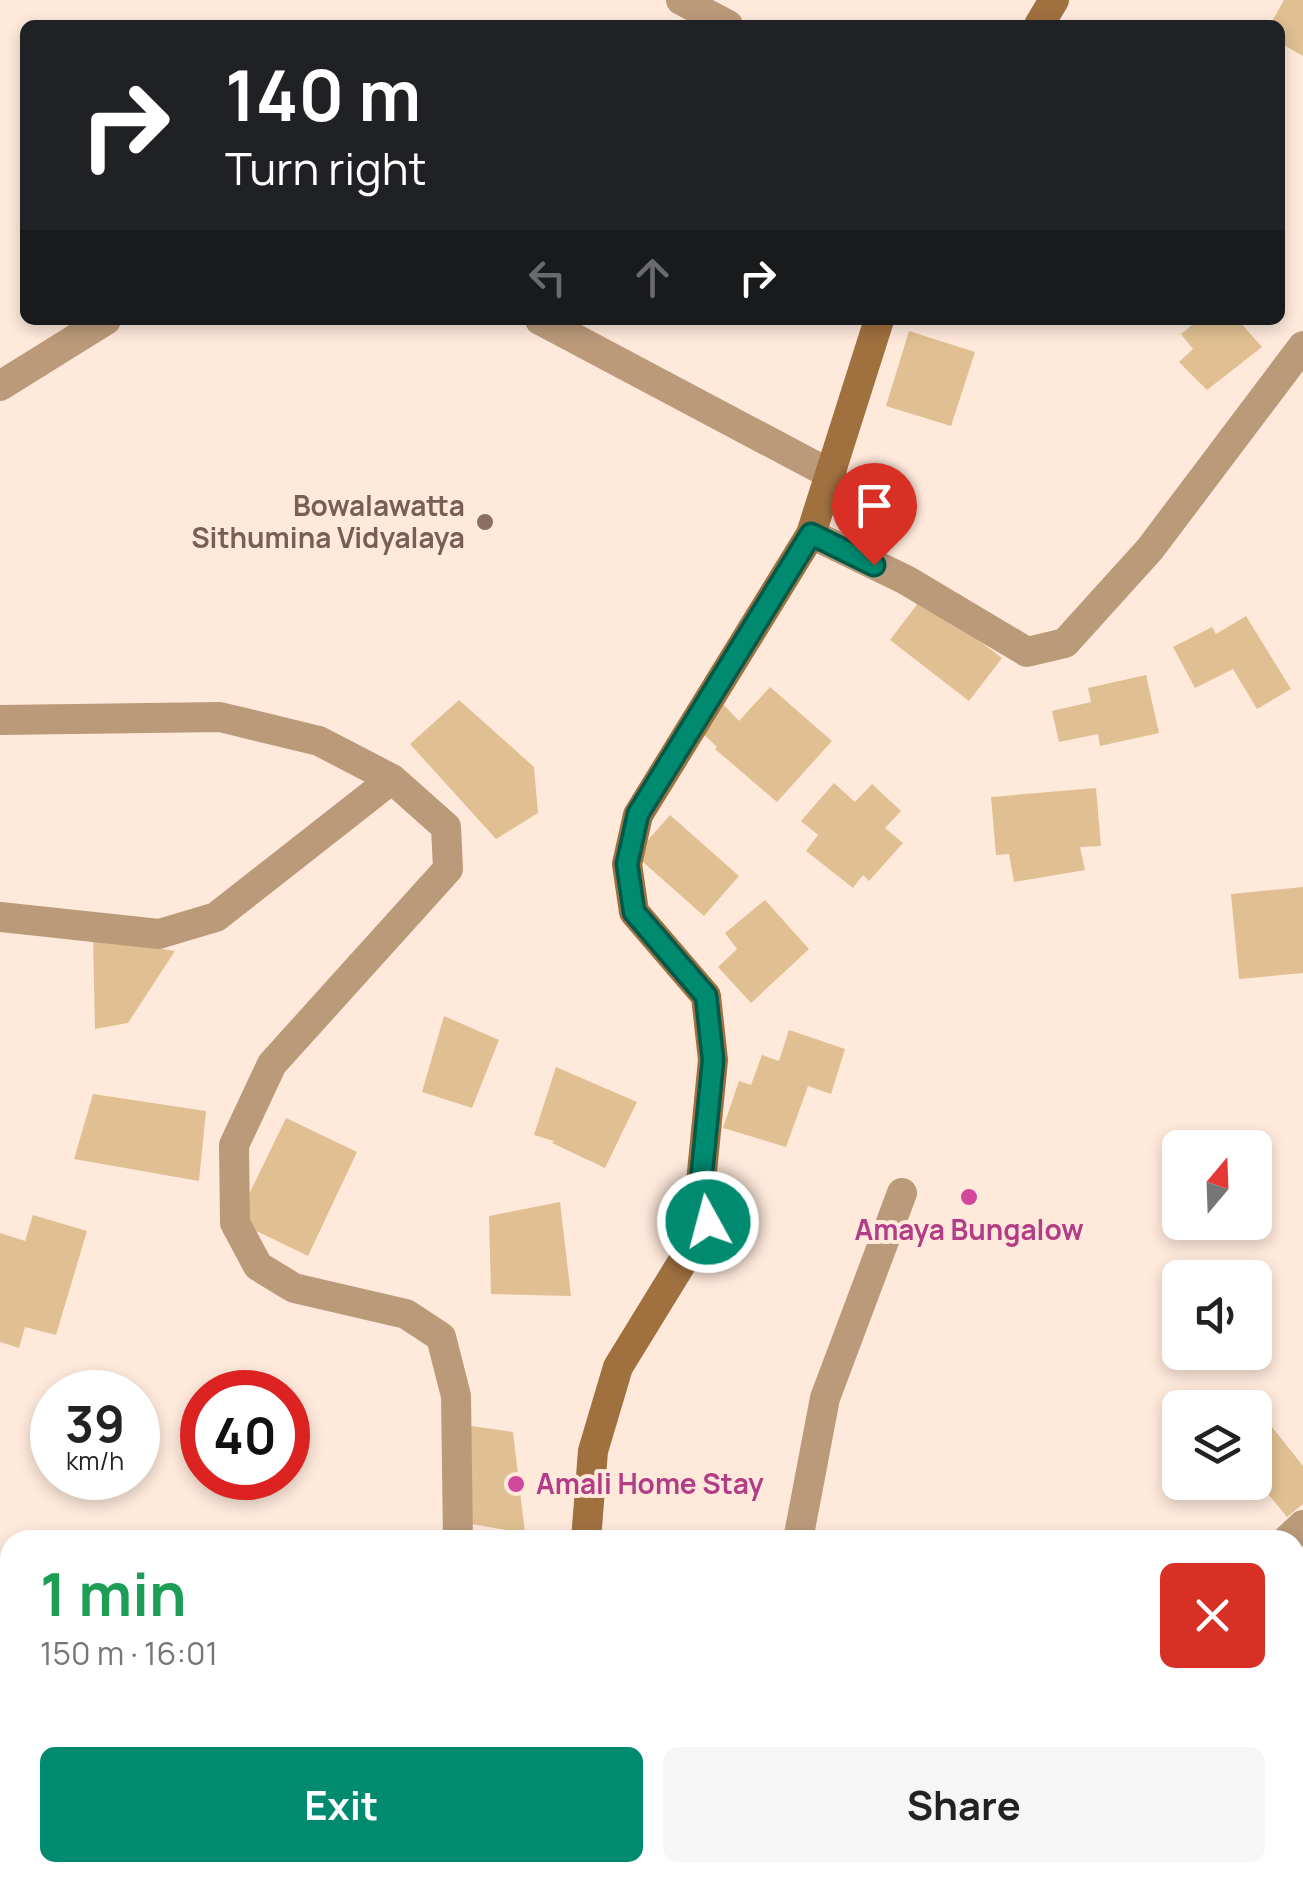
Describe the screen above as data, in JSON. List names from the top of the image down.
{
  "places": ["Bowalawatta Sithumina Vidyalaya", "Amaya Bungalow", "Amali Home Stay"],
  "north": "top",
  "page": {
    "turn": ["140 m", "Turn right"],
    "speed": "39 km/h",
    "limit": "40",
    "heading": ["1 min", "150 m · 16:01"],
    "buttons": ["Exit", "Share"]
  }
}
